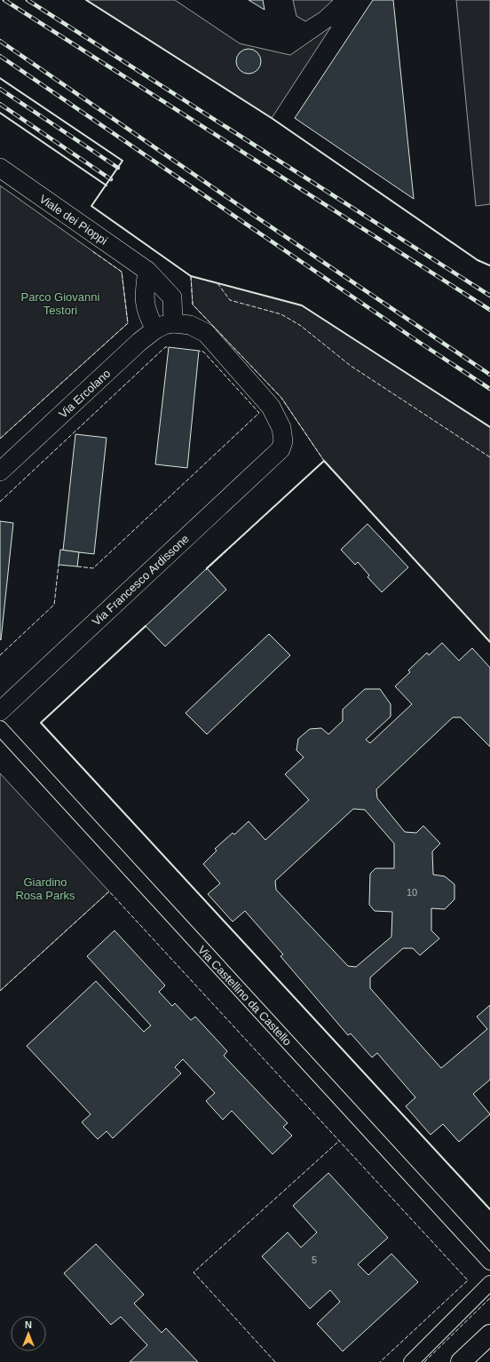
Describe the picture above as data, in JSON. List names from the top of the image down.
{
  "streets": {
    "street": [
      "Viale dei Pioppi",
      "Via Ercolano",
      "Via Francesco Ardissone",
      "Via Castellino da Castello"
    ]
  },
  "crossings": [
    ["Viale dei Pioppi", "Via Ercolano"],
    ["Viale dei Pioppi", "Via Francesco Ardissone"],
    ["Via Ercolano", "Via Francesco Ardissone"]
  ],
  "parks": ["Parco Giovanni Testori", "Giardino Rosa Parks"],
  "house_numbers": ["10", "5"],
  "north": "top"
}
